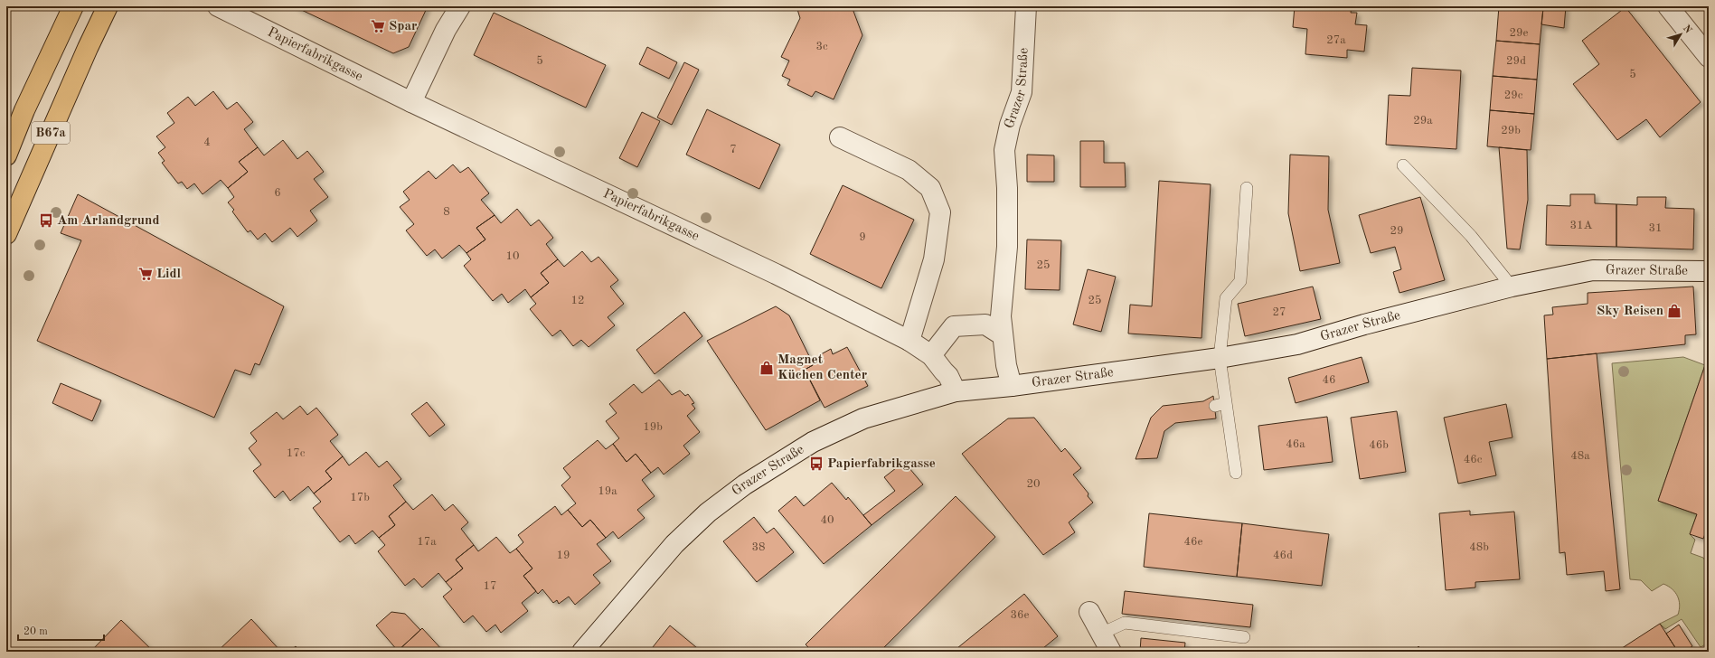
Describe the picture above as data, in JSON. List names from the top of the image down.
{
  "streets": {
    "main road": ["B67a"],
    "street": ["Papierfabrikgasse", "Grazer Straße"]
  },
  "crossings": [
    ["Papierfabrikgasse", "Grazer Straße"]
  ],
  "places": {
    "supermarket": ["Spar", "Lidl"],
    "bus stop": ["Am Arlandgrund", "Papierfabrikgasse"],
    "shop": ["Sky Reisen", "Magnet Küchen Center"]
  },
  "house_numbers": [
    "29e",
    "27a",
    "3c",
    "5",
    "29d",
    "5",
    "29c",
    "29a",
    "29b",
    "4",
    "7",
    "6",
    "8",
    "31A",
    "31",
    "29",
    "9",
    "10",
    "25",
    "12",
    "25",
    "27",
    "46",
    "19b",
    "46a",
    "46b",
    "17c",
    "48a",
    "46c",
    "20",
    "19a",
    "17b",
    "40",
    "17a",
    "46e",
    "38",
    "48b",
    "19",
    "46d",
    "17",
    "36e"
  ],
  "scale_bar": "20 m",
  "north": "top right"
}
